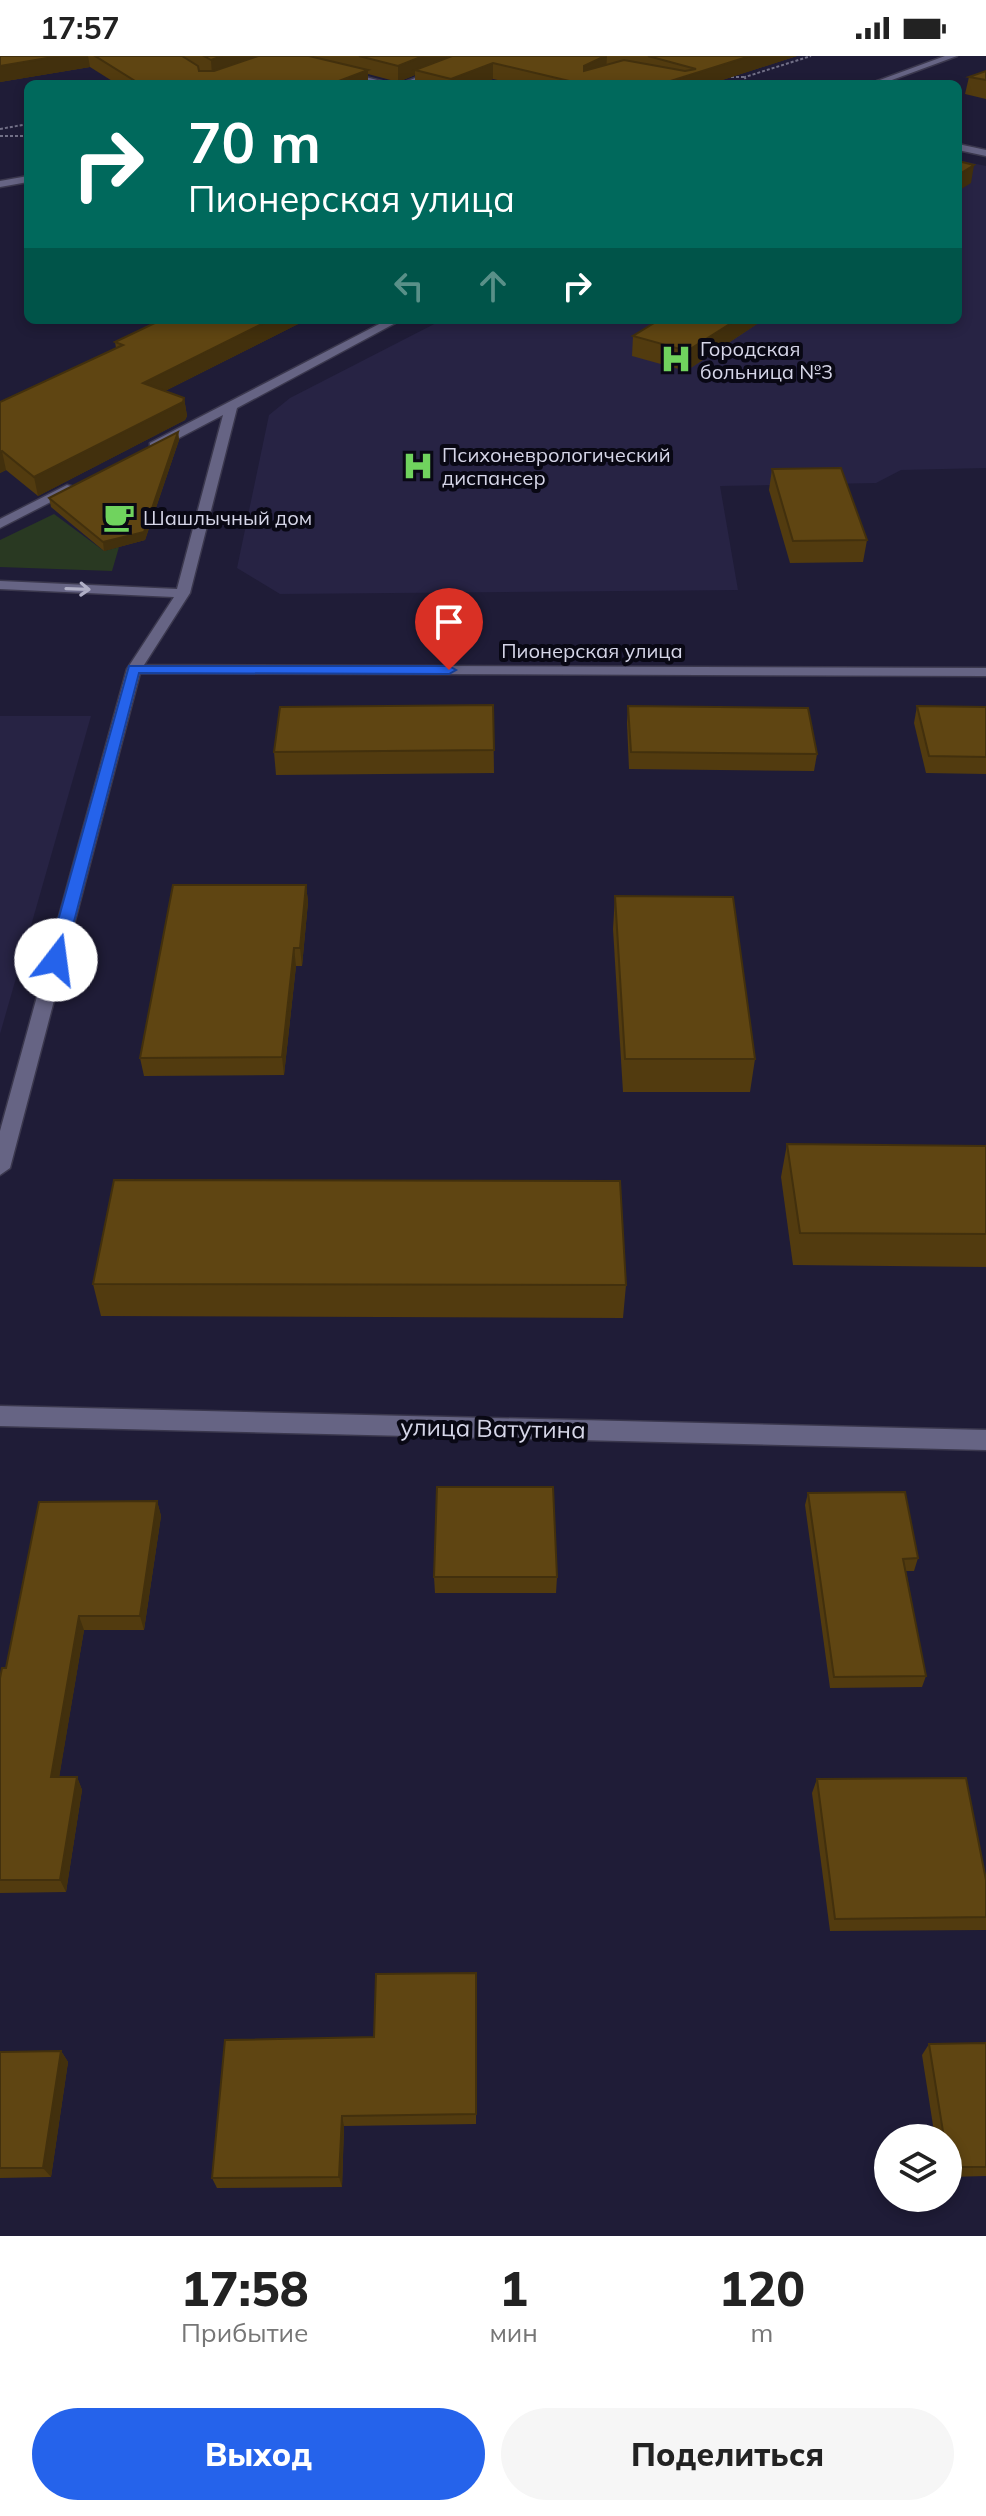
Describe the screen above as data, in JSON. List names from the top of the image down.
{
  "streets": {
    "street": ["Пионерская улица", "улица Ватутина"]
  },
  "places": {
    "hospital": ["Городская больница №3", "Психоневрологический диспансер"],
    "cafe": ["Шашлычный дом"]
  },
  "page": {
    "status": "17:57",
    "turn": ["70 m", "Пионерская улица"],
    "eta": [
      "17:58",
      "Прибытие",
      "1",
      "мин",
      "120",
      "m"
    ],
    "buttons": ["Выход", "Поделиться"]
  }
}
